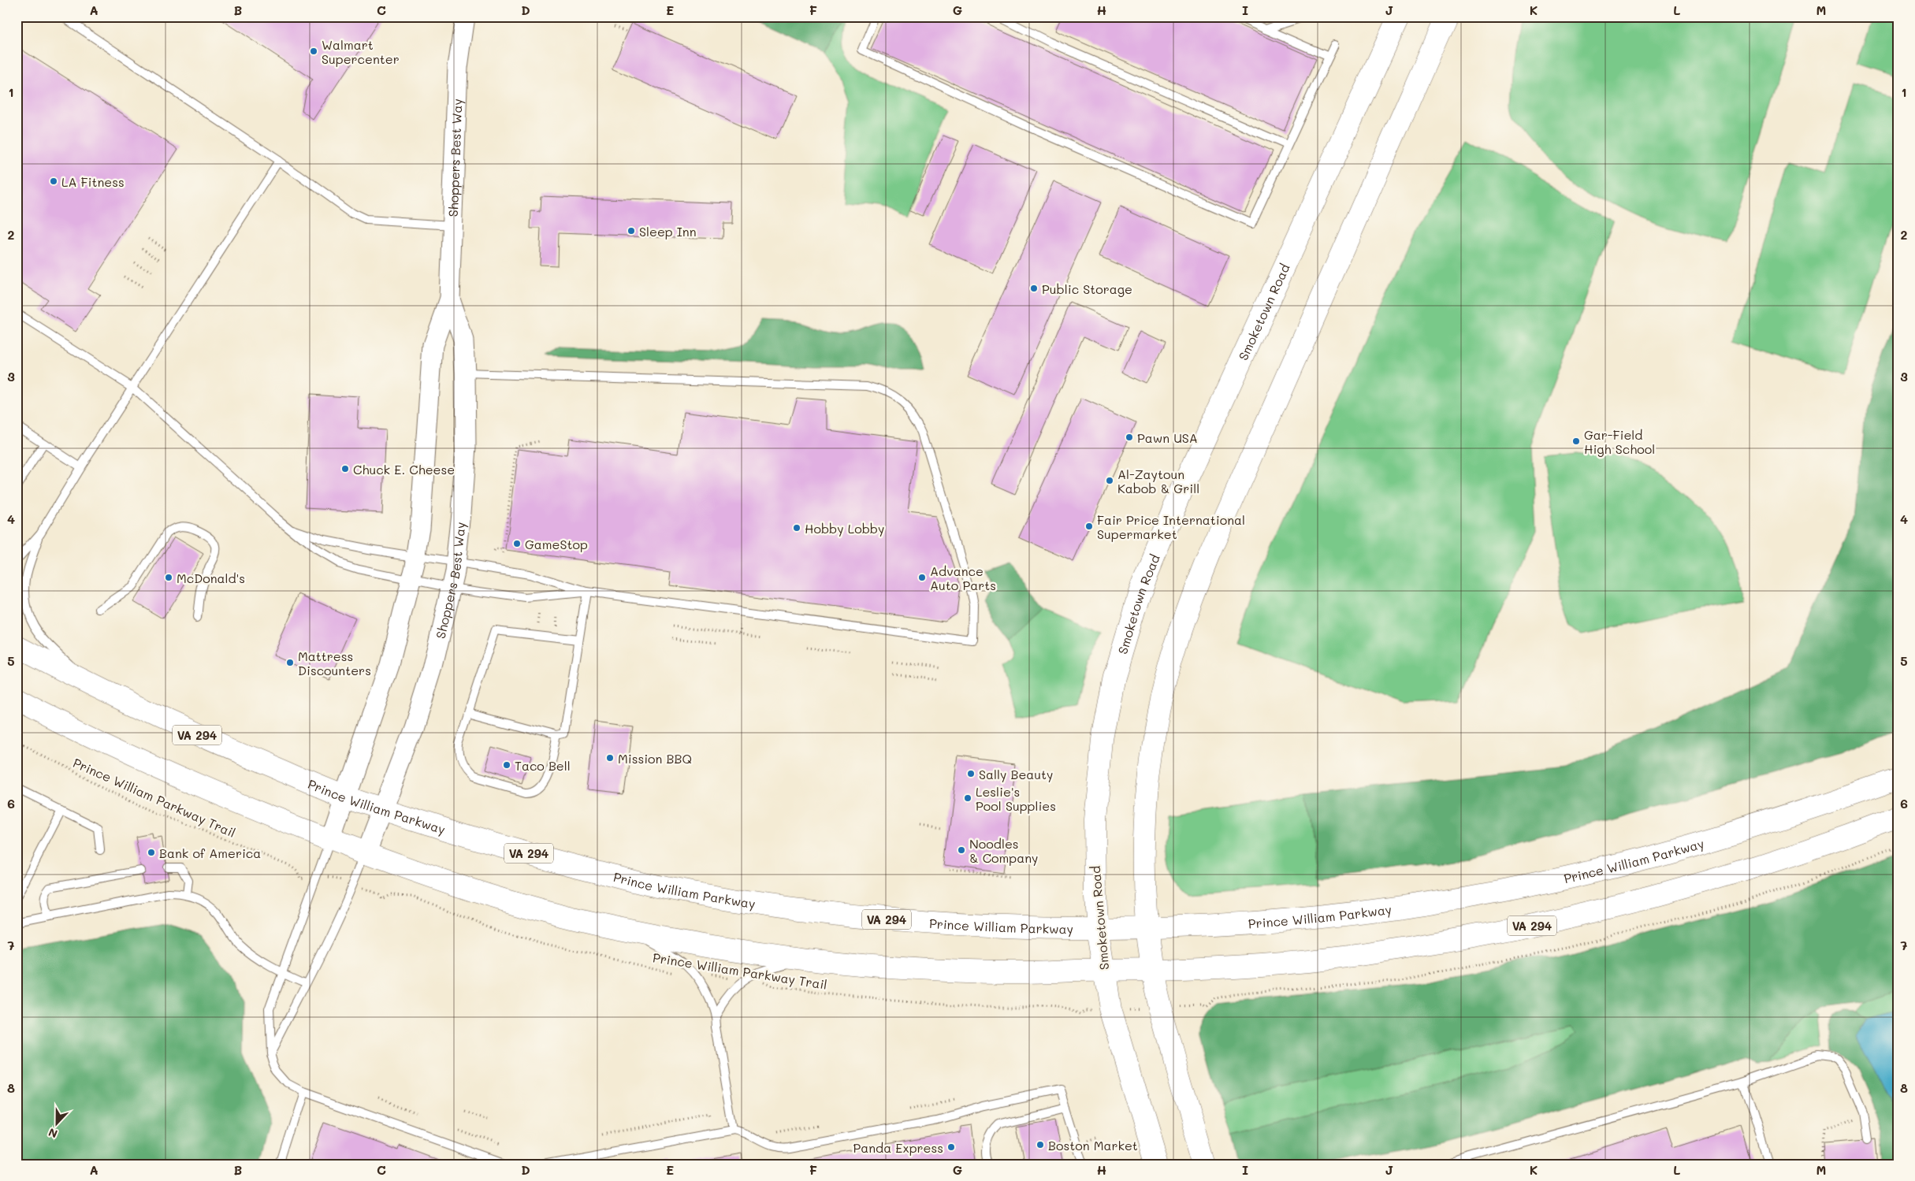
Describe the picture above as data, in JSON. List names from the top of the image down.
{
  "streets": {
    "main road": ["Smoketown Road", "VA 294", "Prince William Parkway"],
    "street": ["Shoppers Best Way"],
    "path": ["Prince William Parkway Trail"]
  },
  "crossings": [
    ["Shoppers Best Way", "VA 294"],
    ["Shoppers Best Way", "Prince William Parkway"],
    ["Smoketown Road", "VA 294"],
    ["Smoketown Road", "Prince William Parkway"]
  ],
  "places": [
    "Walmart Supercenter",
    "LA Fitness",
    "Sleep Inn",
    "Public Storage",
    "Pawn USA",
    "Gar-Field High School",
    "Chuck E. Cheese",
    "Al-Zaytoun Kabob & Grill",
    "Fair Price International Supermarket",
    "Hobby Lobby",
    "GameStop",
    "McDonald's",
    "Advance Auto Parts",
    "Mattress Discounters",
    "Mission BBQ",
    "Taco Bell",
    "Sally Beauty",
    "Leslie's Pool Supplies",
    "Noodles & Company",
    "Bank of America",
    "Boston Market",
    "Panda Express"
  ],
  "north": "bottom",
  "grid": {
    "columns": [
      "A",
      "B",
      "C",
      "D",
      "E",
      "F",
      "G",
      "H",
      "I",
      "J",
      "K",
      "L",
      "M"
    ],
    "rows": [
      "1",
      "2",
      "3",
      "4",
      "5",
      "6",
      "7",
      "8"
    ]
  }
}
